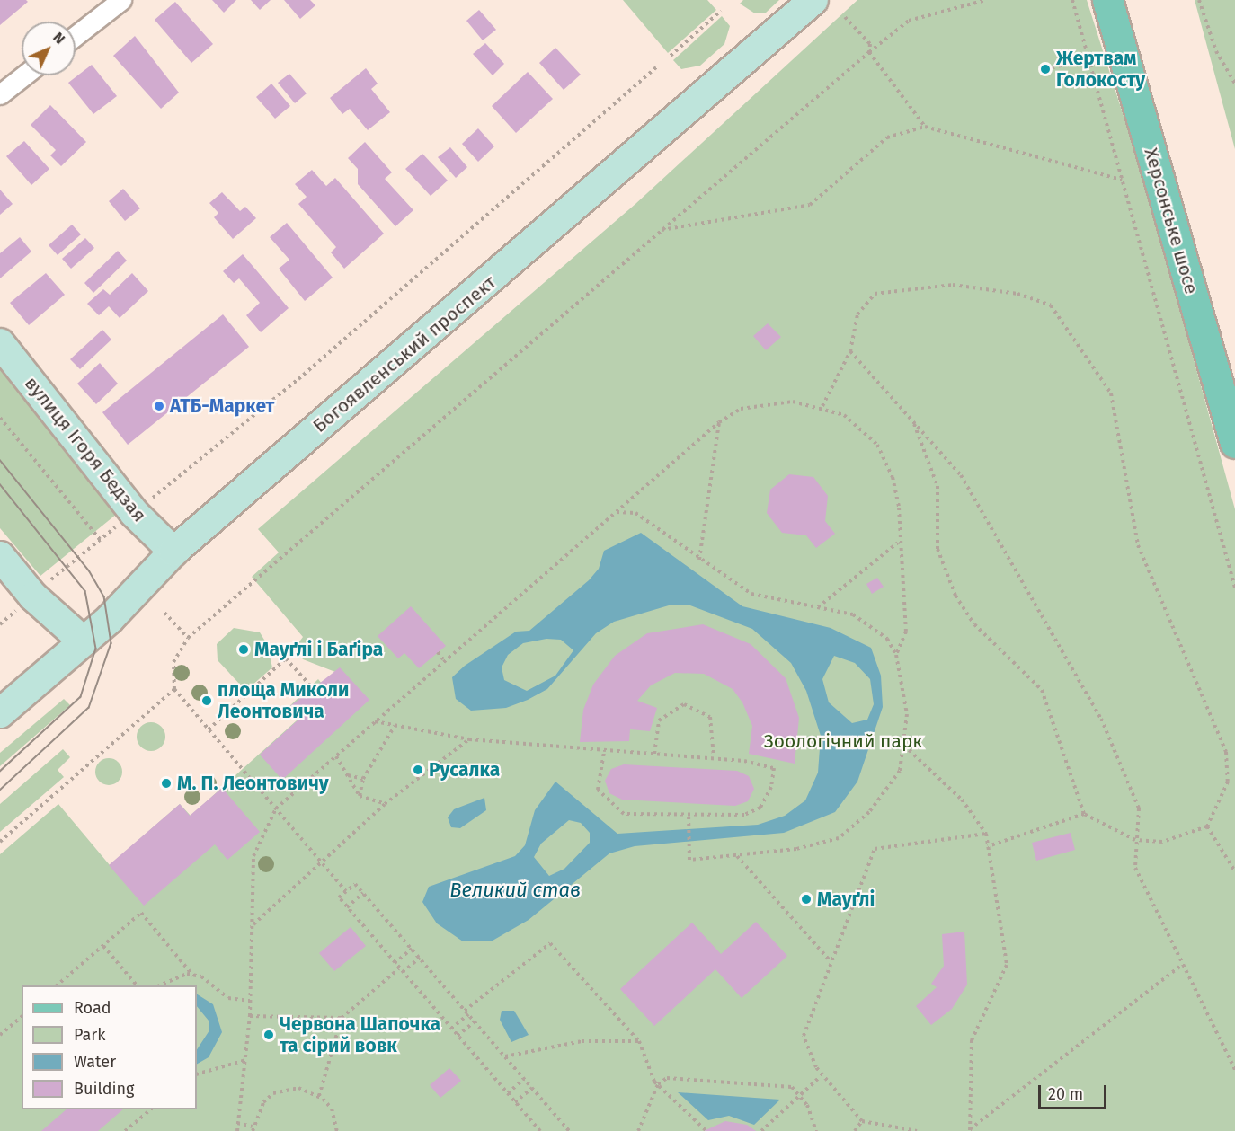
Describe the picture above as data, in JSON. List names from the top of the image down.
{
  "streets": {
    "main road": ["Херсонське шосе", "Богоявленський проспект", "вулиця Ігоря Бедзая"]
  },
  "crossings": [
    ["Богоявленський проспект", "вулиця Ігоря Бедзая"]
  ],
  "water": ["Великий став"],
  "parks": ["Зоологічний парк"],
  "places": [
    "Жертвам Голокосту",
    "АТБ-Маркет",
    "Мауґлі і Баґіра",
    "площа Миколи Леонтовича",
    "Русалка",
    "М. П. Леонтовичу",
    "Мауґлі",
    "Червона Шапочка та сірий вовк"
  ],
  "legend": [
    "Road",
    "Park",
    "Water",
    "Building"
  ],
  "scale_bar": "20 m",
  "north": "top right"
}
